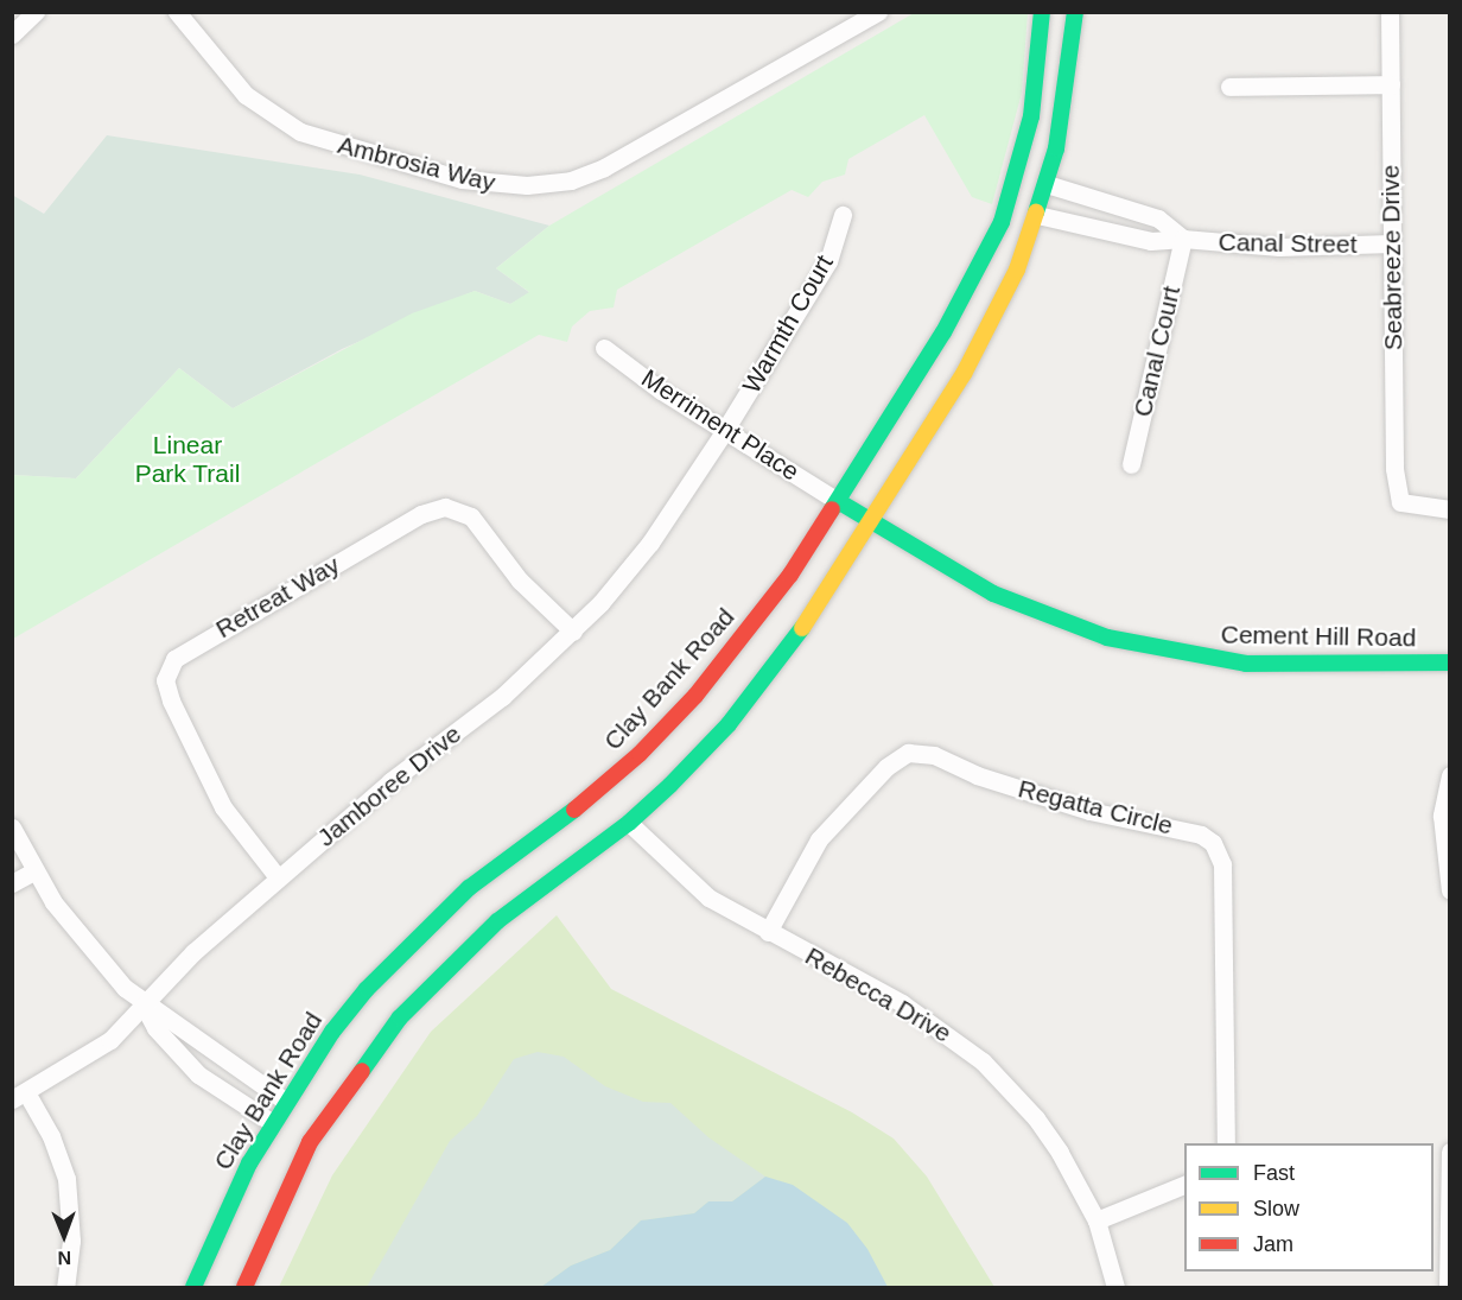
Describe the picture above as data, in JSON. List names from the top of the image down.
{
  "streets": {
    "street": [
      "Ambrosia Way",
      "Canal Street",
      "Seabreeze Drive",
      "Warmth Court",
      "Canal Court",
      "Merriment Place",
      "Retreat Way",
      "Cement Hill Road",
      "Clay Bank Road",
      "Jamboree Drive",
      "Regatta Circle",
      "Rebecca Drive"
    ]
  },
  "crossings": [
    ["Canal Street", "Seabreeze Drive"],
    ["Canal Street", "Canal Court"],
    ["Warmth Court", "Merriment Place"],
    ["Warmth Court", "Jamboree Drive"],
    ["Merriment Place", "Cement Hill Road"],
    ["Merriment Place", "Clay Bank Road"],
    ["Merriment Place", "Jamboree Drive"],
    ["Retreat Way", "Jamboree Drive"],
    ["Cement Hill Road", "Clay Bank Road"],
    ["Regatta Circle", "Rebecca Drive"]
  ],
  "parks": ["Linear Park Trail"],
  "legend": ["Fast", "Slow", "Jam"],
  "north": "bottom"
}
